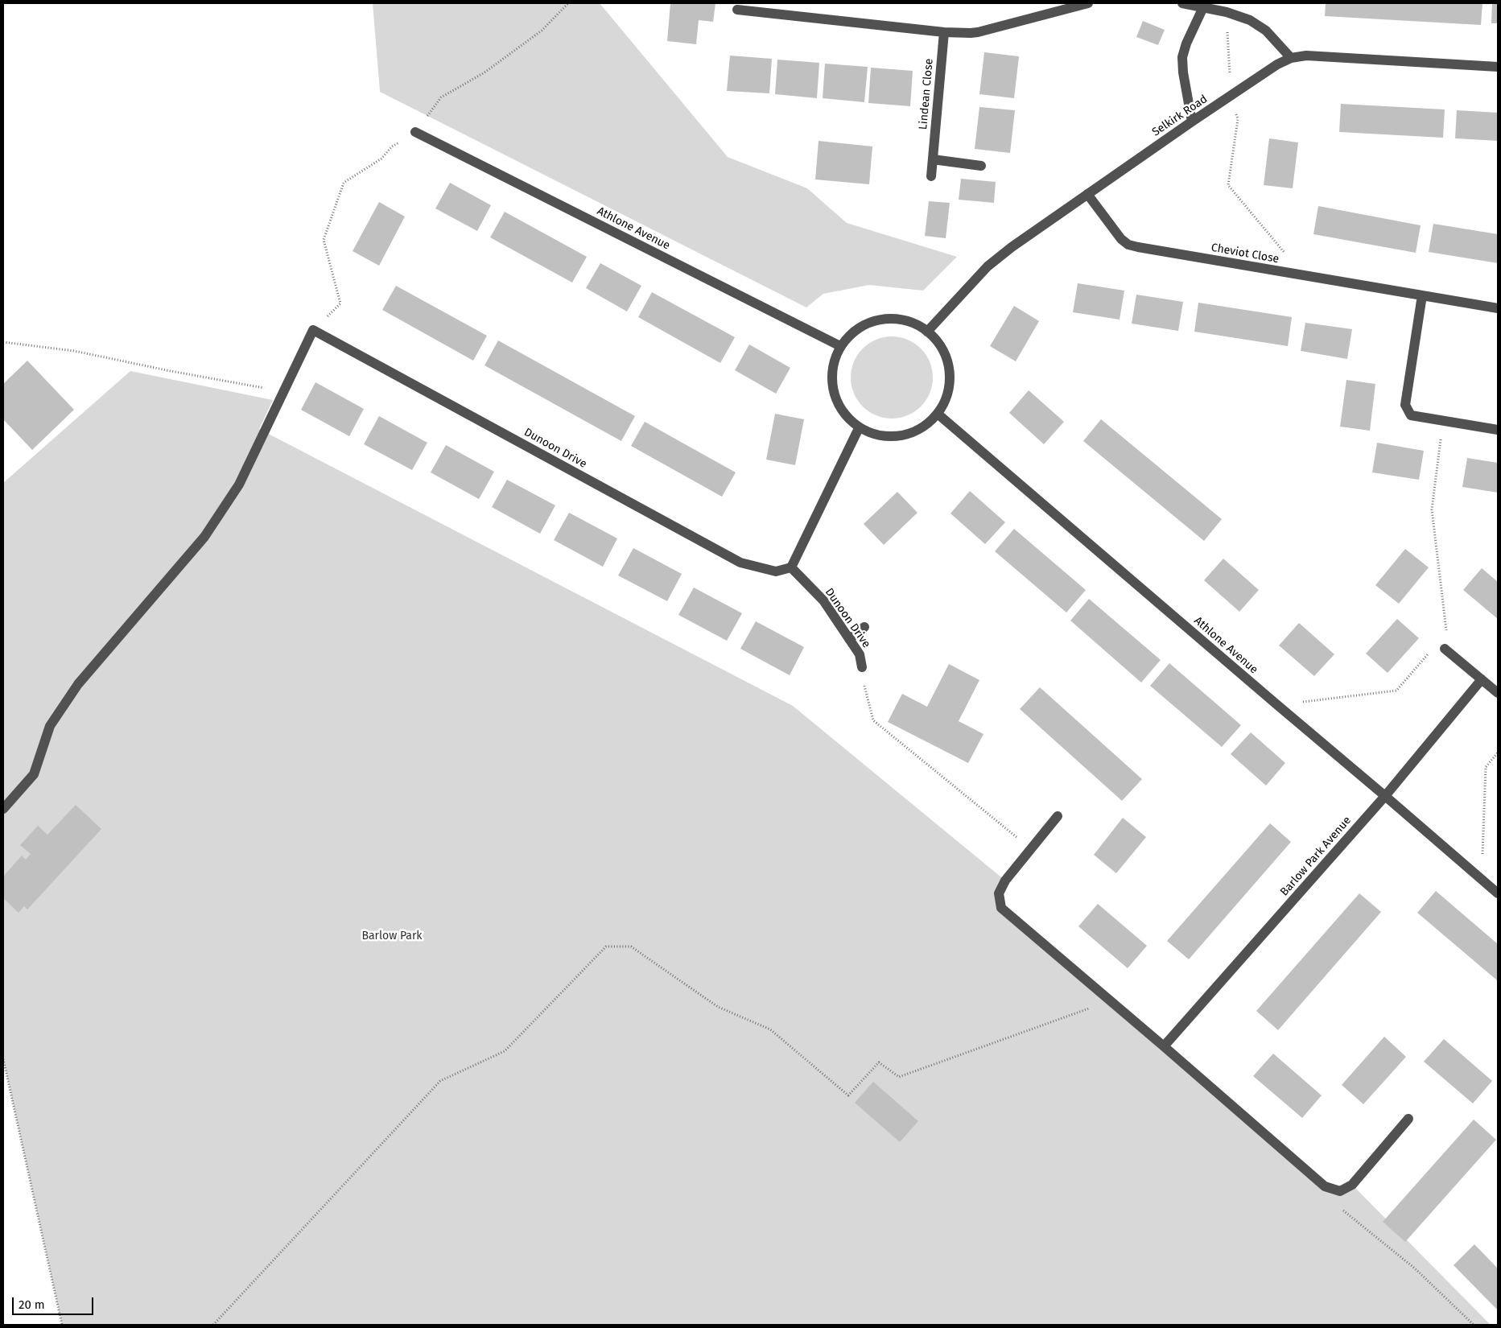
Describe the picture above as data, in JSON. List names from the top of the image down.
{
  "streets": {
    "street": [
      "Lindean Close",
      "Selkirk Road",
      "Athlone Avenue",
      "Cheviot Close",
      "Dunoon Drive",
      "Barlow Park Avenue"
    ]
  },
  "crossings": [
    ["Selkirk Road", "Athlone Avenue"],
    ["Selkirk Road", "Cheviot Close"],
    ["Athlone Avenue", "Barlow Park Avenue"]
  ],
  "parks": ["Barlow Park"],
  "scale_bar": "20 m"
}
